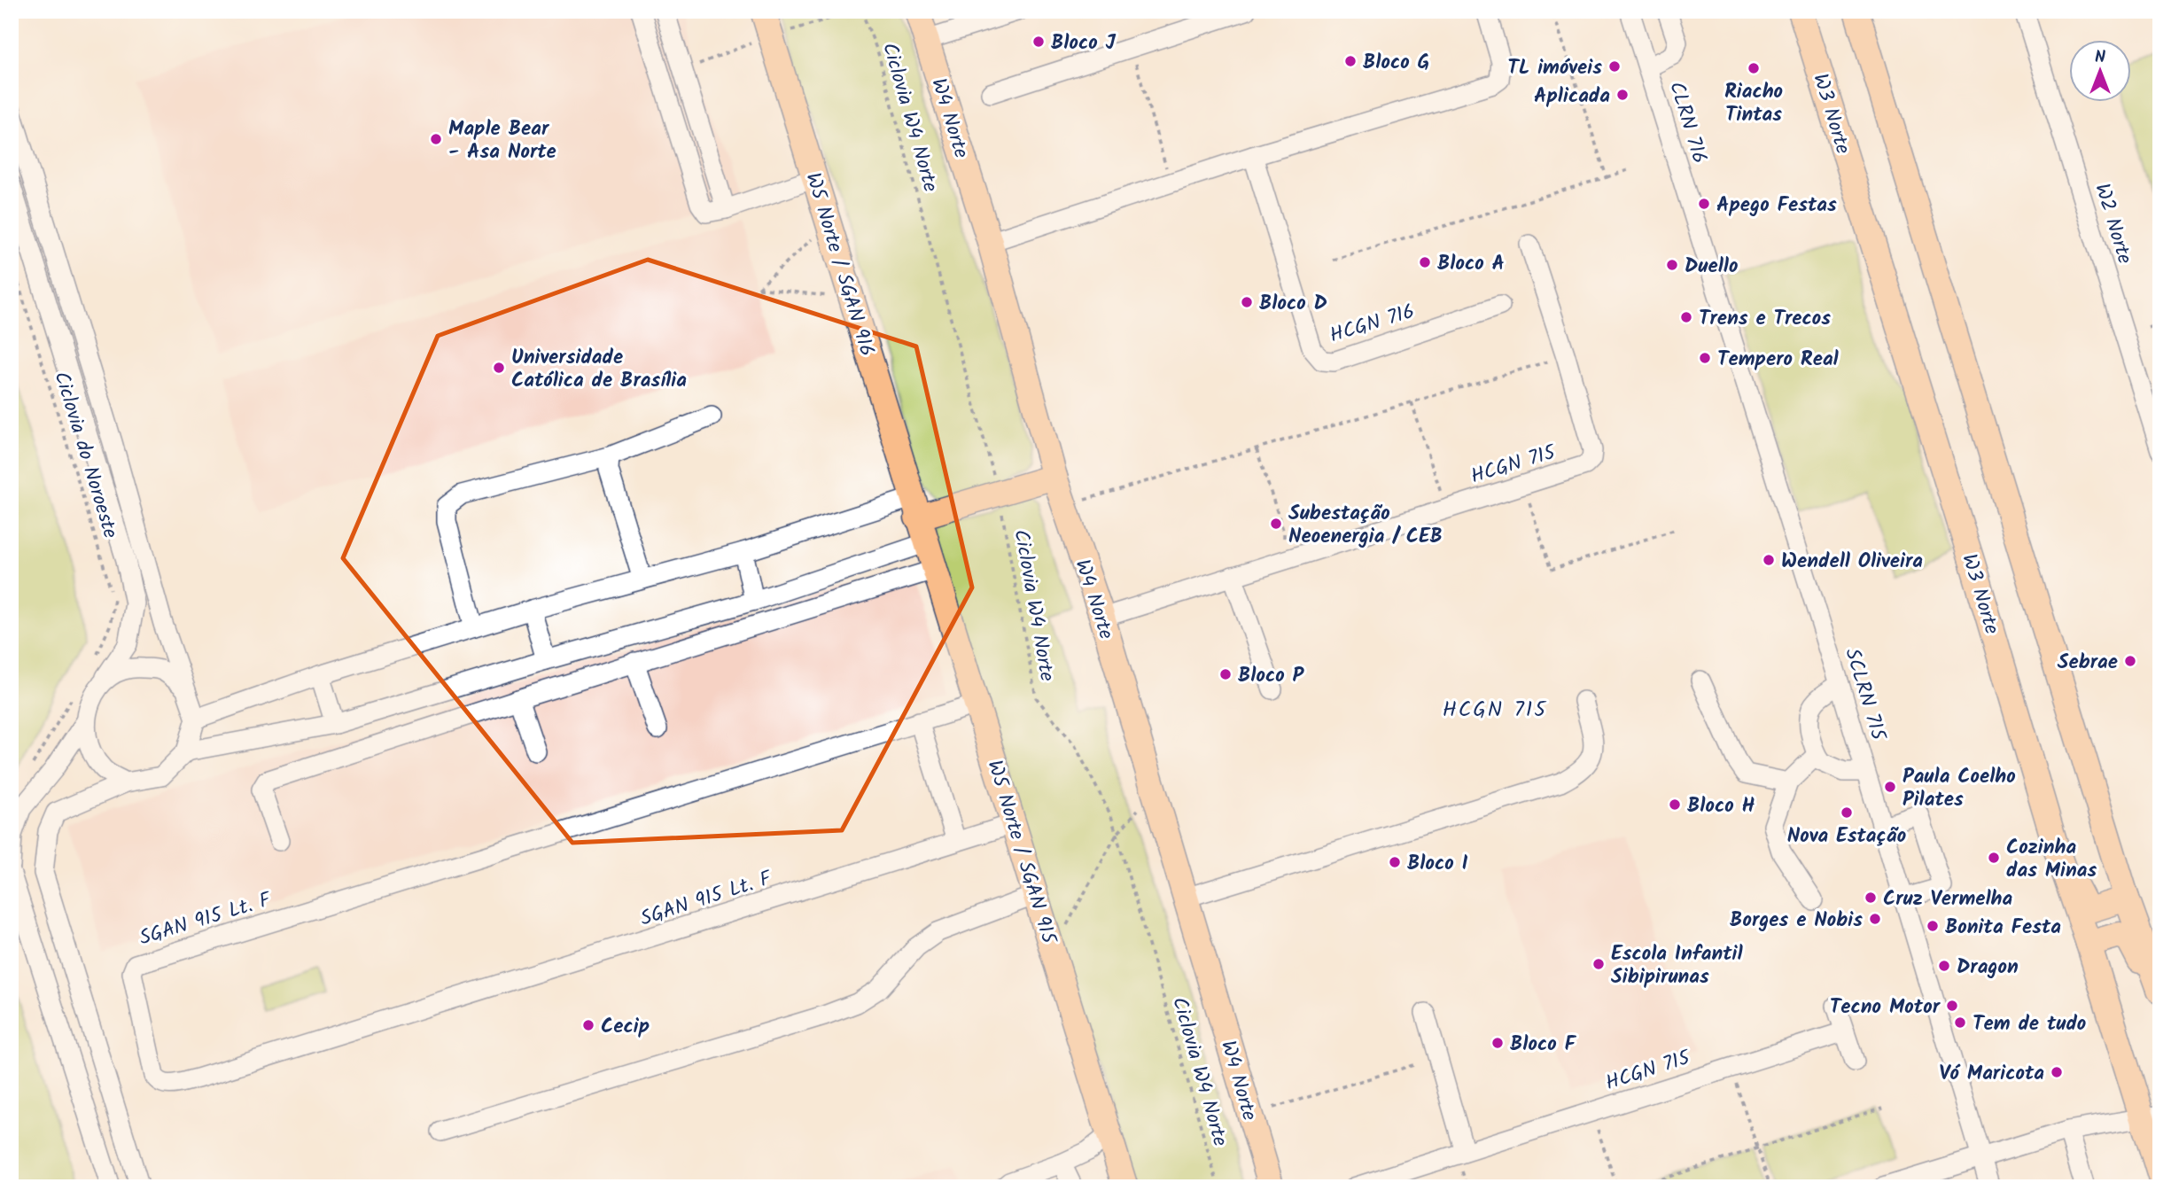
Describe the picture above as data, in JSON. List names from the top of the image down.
{
  "streets": {
    "main road": [
      "W3 Norte",
      "W4 Norte",
      "W5 Norte / SGAN 916",
      "W5 Norte / SGAN 915"
    ],
    "street": [
      "CLRN 716",
      "W2 Norte",
      "HCGN 716",
      "HCGN 715",
      "SCLRN 715",
      "SGAN 915 Lt. F"
    ],
    "path": ["Ciclovia W4 Norte", "Ciclovia do Noroeste"]
  },
  "crossings": [
    ["W4 Norte", "HCGN 715"],
    ["CLRN 716", "SCLRN 715"],
    ["W5 Norte / SGAN 916", "W5 Norte / SGAN 915"]
  ],
  "districts": ["HCGN 715"],
  "places": [
    "Bloco J",
    "Bloco G",
    "TL imóveis",
    "Riacho Tintas",
    "Aplicada",
    "Maple Bear - Asa Norte",
    "Apego Festas",
    "Bloco A",
    "Duello",
    "Bloco D",
    "Trens e Trecos",
    "Tempero Real",
    "Universidade Católica de Brasília",
    "Subestação Neoenergia / CEB",
    "Wendell Oliveira",
    "Sebrae",
    "Bloco P",
    "Paula Coelho Pilates",
    "Bloco H",
    "Nova Estação",
    "Cozinha das Minas",
    "Bloco I",
    "Cruz Vermelha",
    "Borges e Nobis",
    "Bonita Festa",
    "Escola Infantil Sibipirunas",
    "Dragon",
    "Tecno Motor",
    "Tem de tudo",
    "Cecip",
    "Bloco F",
    "Vó Maricota"
  ],
  "north": "top"
}
